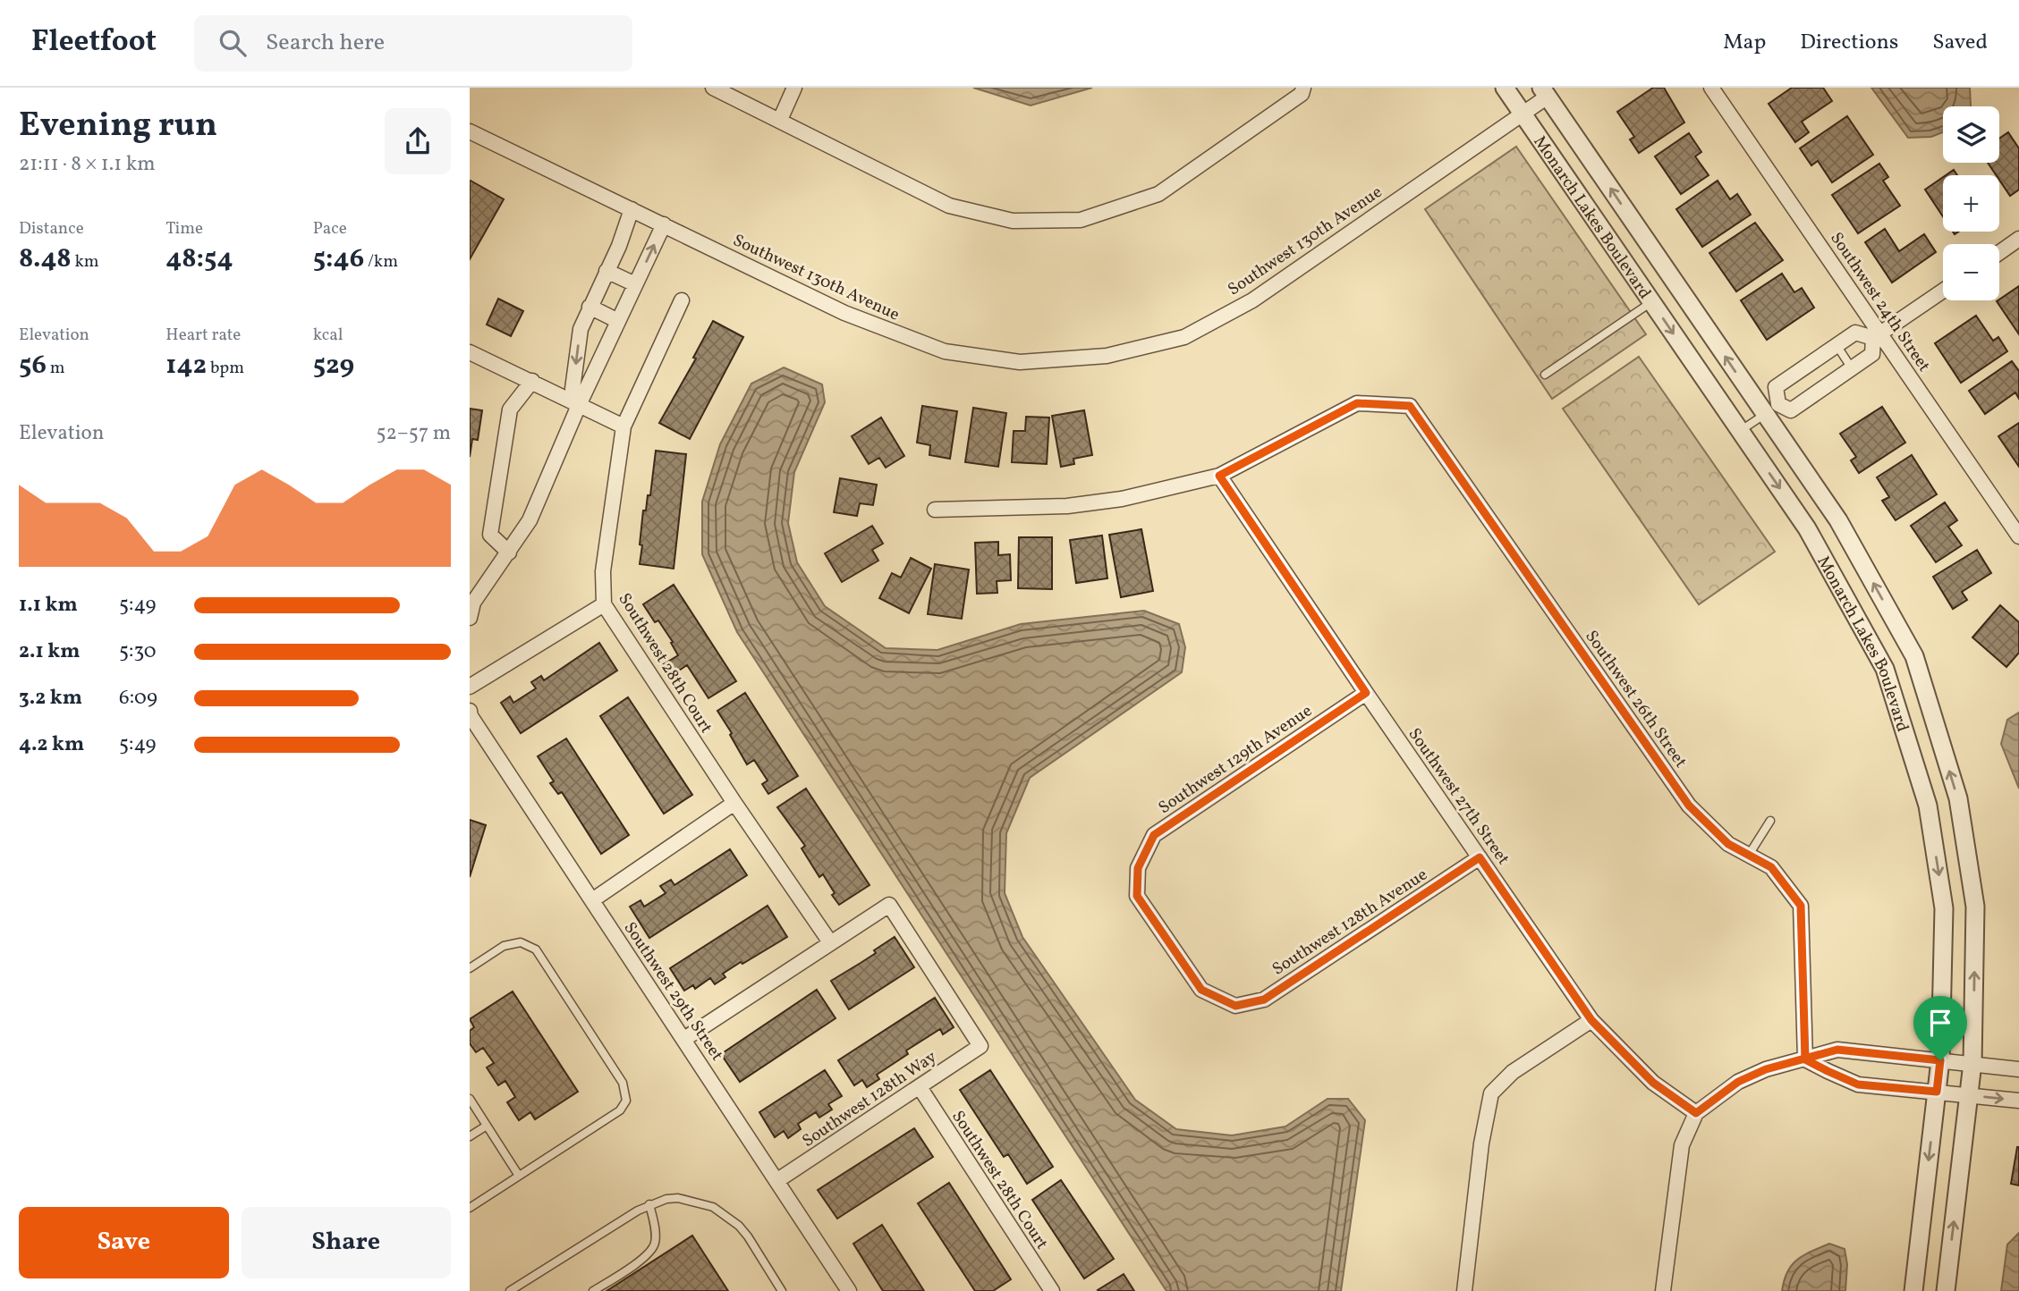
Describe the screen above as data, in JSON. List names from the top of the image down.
{
  "streets": {
    "street": [
      "Monarch Lakes Boulevard",
      "Southwest 130th Avenue",
      "Southwest 24th Street",
      "Southwest 28th Court",
      "Southwest 26th Street",
      "Southwest 129th Avenue",
      "Southwest 27th Street",
      "Southwest 128th Avenue",
      "Southwest 29th Street",
      "Southwest 128th Way"
    ]
  },
  "crossings": [
    ["Monarch Lakes Boulevard", "Southwest 130th Avenue"],
    ["Southwest 28th Court", "Southwest 128th Way"],
    ["Southwest 26th Street", "Southwest 27th Street"],
    ["Southwest 129th Avenue", "Southwest 27th Street"],
    ["Southwest 129th Avenue", "Southwest 128th Avenue"],
    ["Southwest 27th Street", "Southwest 128th Avenue"],
    ["Southwest 29th Street", "Southwest 128th Way"]
  ],
  "page": {
    "header": "Fleetfoot",
    "search": "Search here",
    "nav": ["Map", "Directions", "Saved"],
    "heading": ["Evening run", "21:11 · 8 × 1.1 km"],
    "map_buttons": ["+", "−"],
    "stats": [
      ["Distance", "8.48 km"],
      ["Time", "48:54"],
      ["Pace", "5:46 /km"],
      ["Elevation", "56 m"],
      ["Heart rate", "142 bpm"],
      ["kcal", "529"]
    ],
    "chart": ["Elevation", "52–57 m"],
    "list": [
      {
        "name": "1.1 km",
        "note": "5:49"
      },
      {
        "name": "2.1 km",
        "note": "5:30"
      },
      {
        "name": "3.2 km",
        "note": "6:09"
      },
      {
        "name": "4.2 km",
        "note": "5:49"
      }
    ],
    "buttons": ["Save", "Share"]
  }
}
